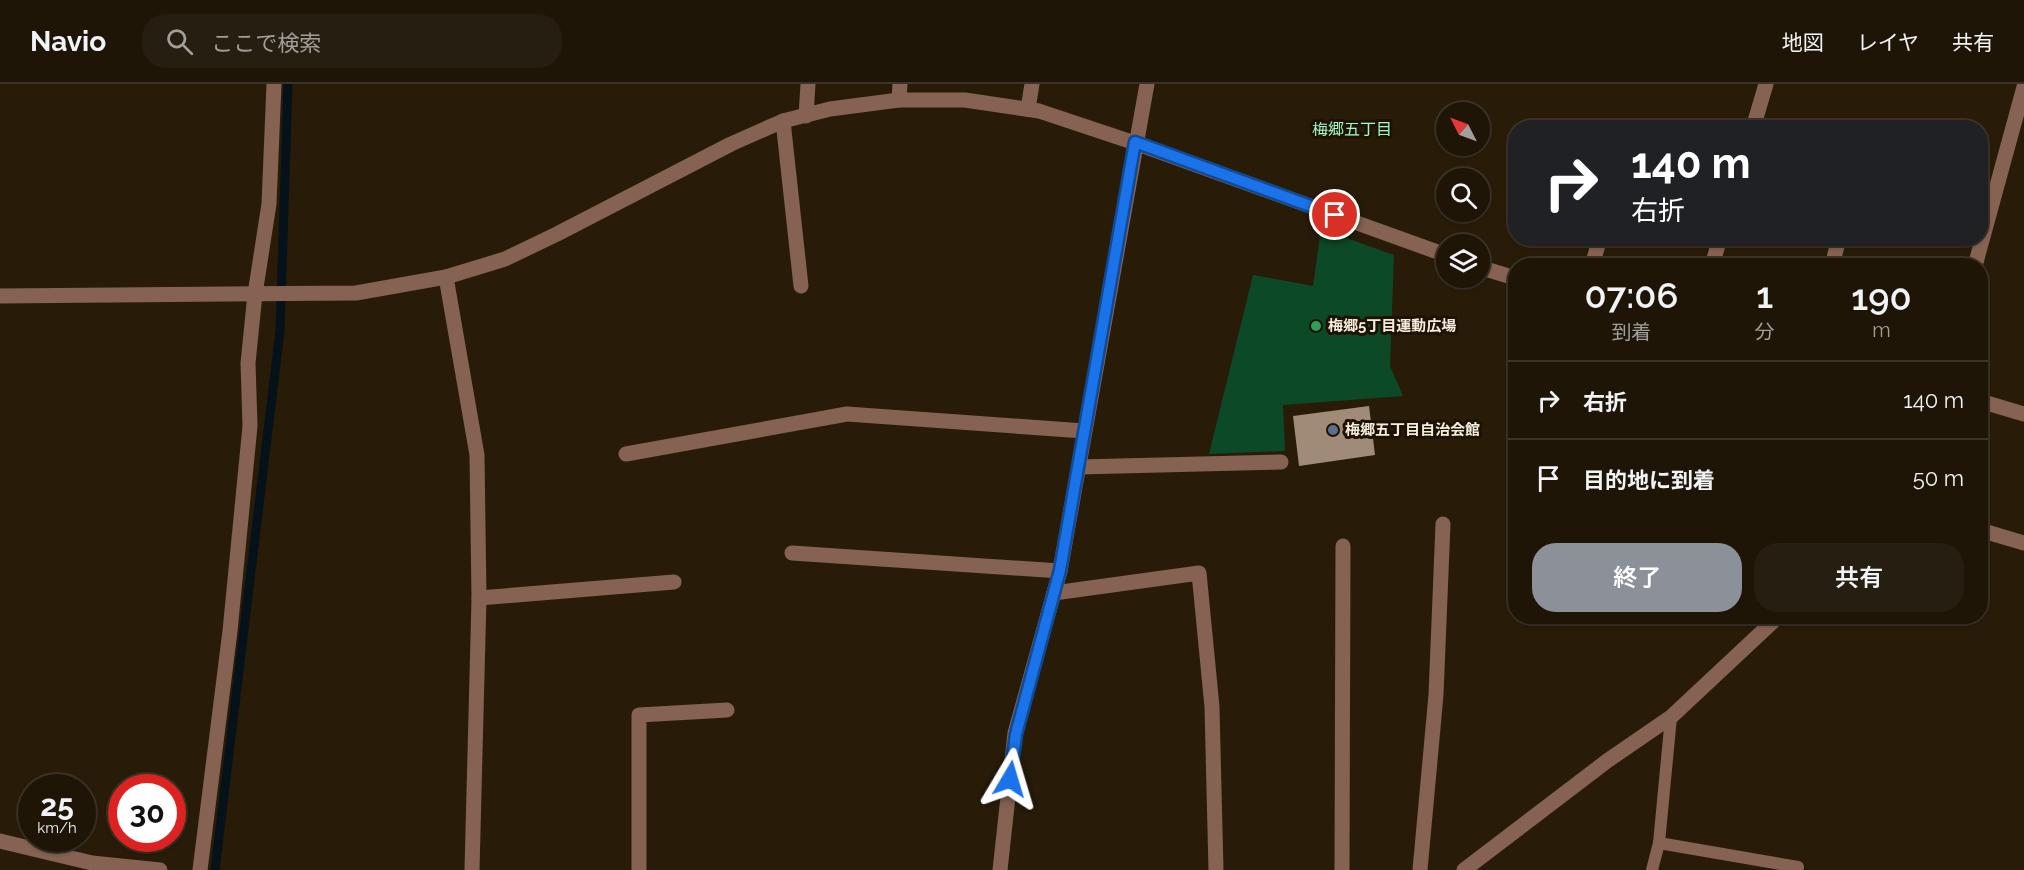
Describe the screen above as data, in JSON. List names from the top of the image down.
{
  "districts": ["梅郷五丁目"],
  "places": ["梅郷5丁目運動広場", "梅郷五丁目自治会館"],
  "north": "top left",
  "page": {
    "header": "Navio",
    "search": "ここで検索",
    "nav": ["地図", "レイヤ", "共有"],
    "turn": ["140 m", "右折"],
    "eta": [
      "07:06",
      "到着",
      "1",
      "分",
      "190",
      "m"
    ],
    "list": [
      {
        "name": "右折",
        "value": "140 m"
      },
      {
        "name": "目的地に到着",
        "value": "50 m"
      }
    ],
    "buttons": ["終了", "共有"],
    "speed": "25 km/h",
    "limit": "30"
  }
}
